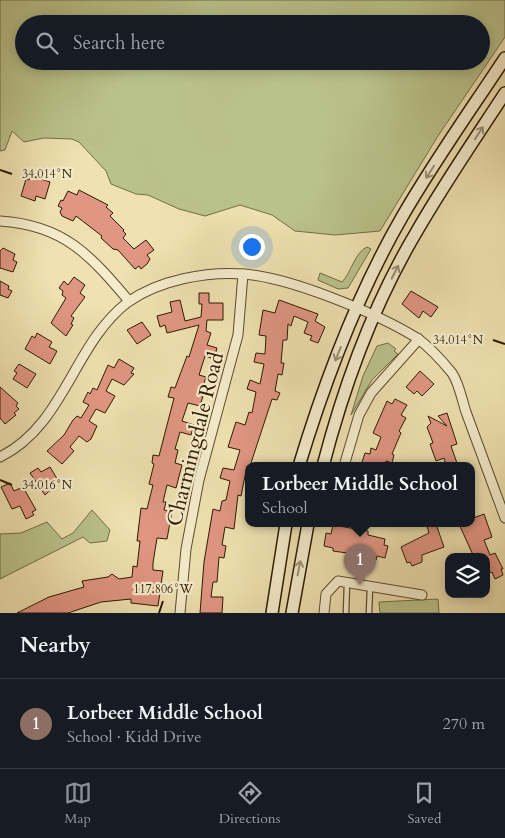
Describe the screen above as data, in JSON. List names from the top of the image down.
{
  "streets": {
    "street": ["Charmingdale Road"]
  },
  "page": {
    "search": "Search here",
    "popup": ["Lorbeer Middle School", "School"],
    "pins": "1",
    "heading": "Nearby",
    "list": [
      {
        "mark": "1",
        "name": "Lorbeer Middle School",
        "note": "School · Kidd Drive",
        "value": "270 m"
      }
    ],
    "nav": ["Map", "Directions", "Saved"]
  },
  "coordinates": ["34.014°N", "34.016°N", "117.806°W"]
}
